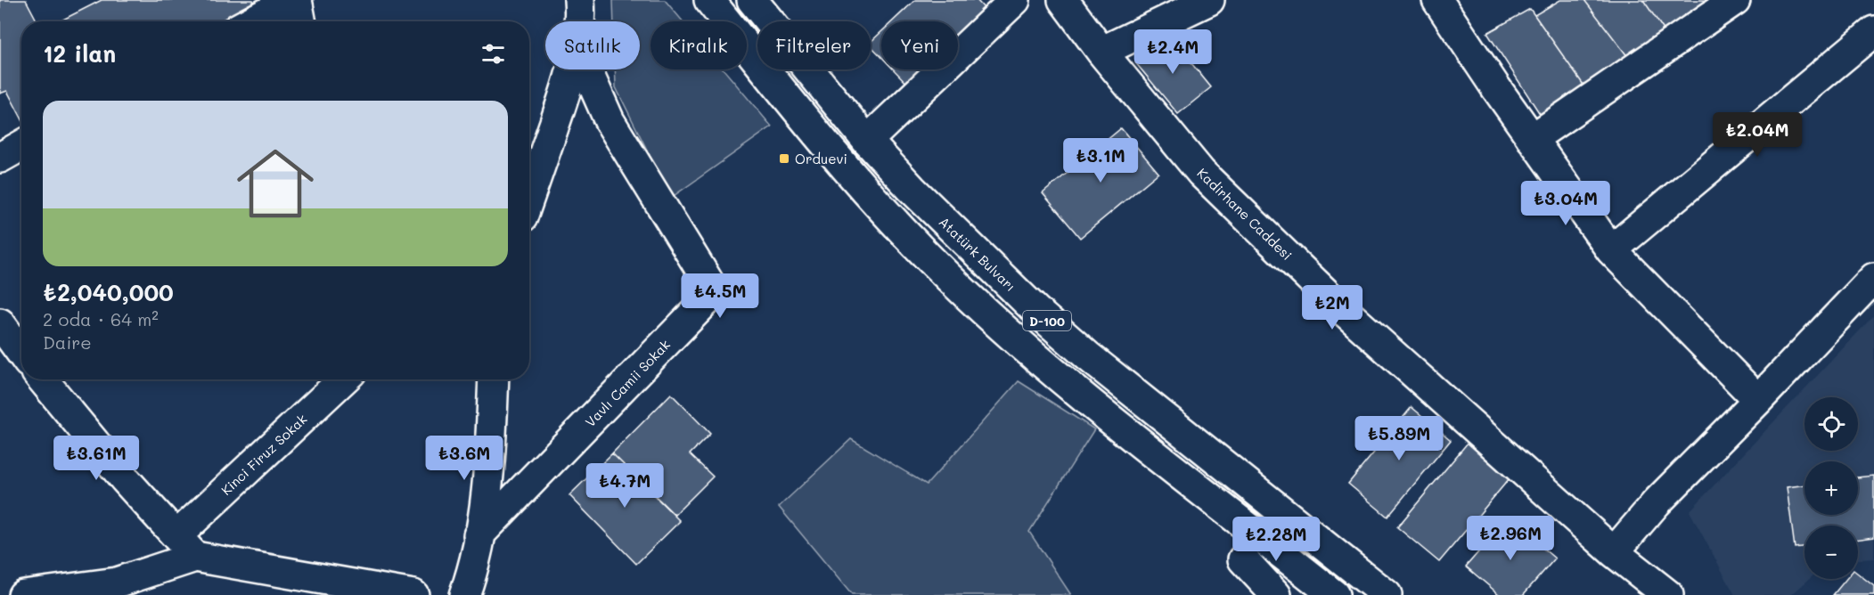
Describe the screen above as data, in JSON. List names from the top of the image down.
{
  "streets": {
    "street": [
      "Kadirhane Caddesi",
      "Atatürk Bulvarı",
      "D-100",
      "Vavlı Camii Sokak",
      "Kinci Firuz Sokak"
    ]
  },
  "places": {
    "transit": ["Orduevi"]
  },
  "page": {
    "chip": [
      "Satılık",
      "Kiralık",
      "Filtreler",
      "Yeni"
    ],
    "heading": "12 ilan",
    "price": [
      "₺2.4M",
      "₺2.04M",
      "₺3.1M",
      "₺3.04M",
      "₺4.5M",
      "₺2M",
      "₺5.89M",
      "₺3.61M",
      "₺3.6M",
      "₺4.7M",
      "₺2.96M",
      "₺2.28M"
    ],
    "list": [
      {
        "name": "₺2,040,000",
        "note": "2 oda · 64 m² · Daire"
      }
    ],
    "map_buttons": ["+", "−"]
  }
}
